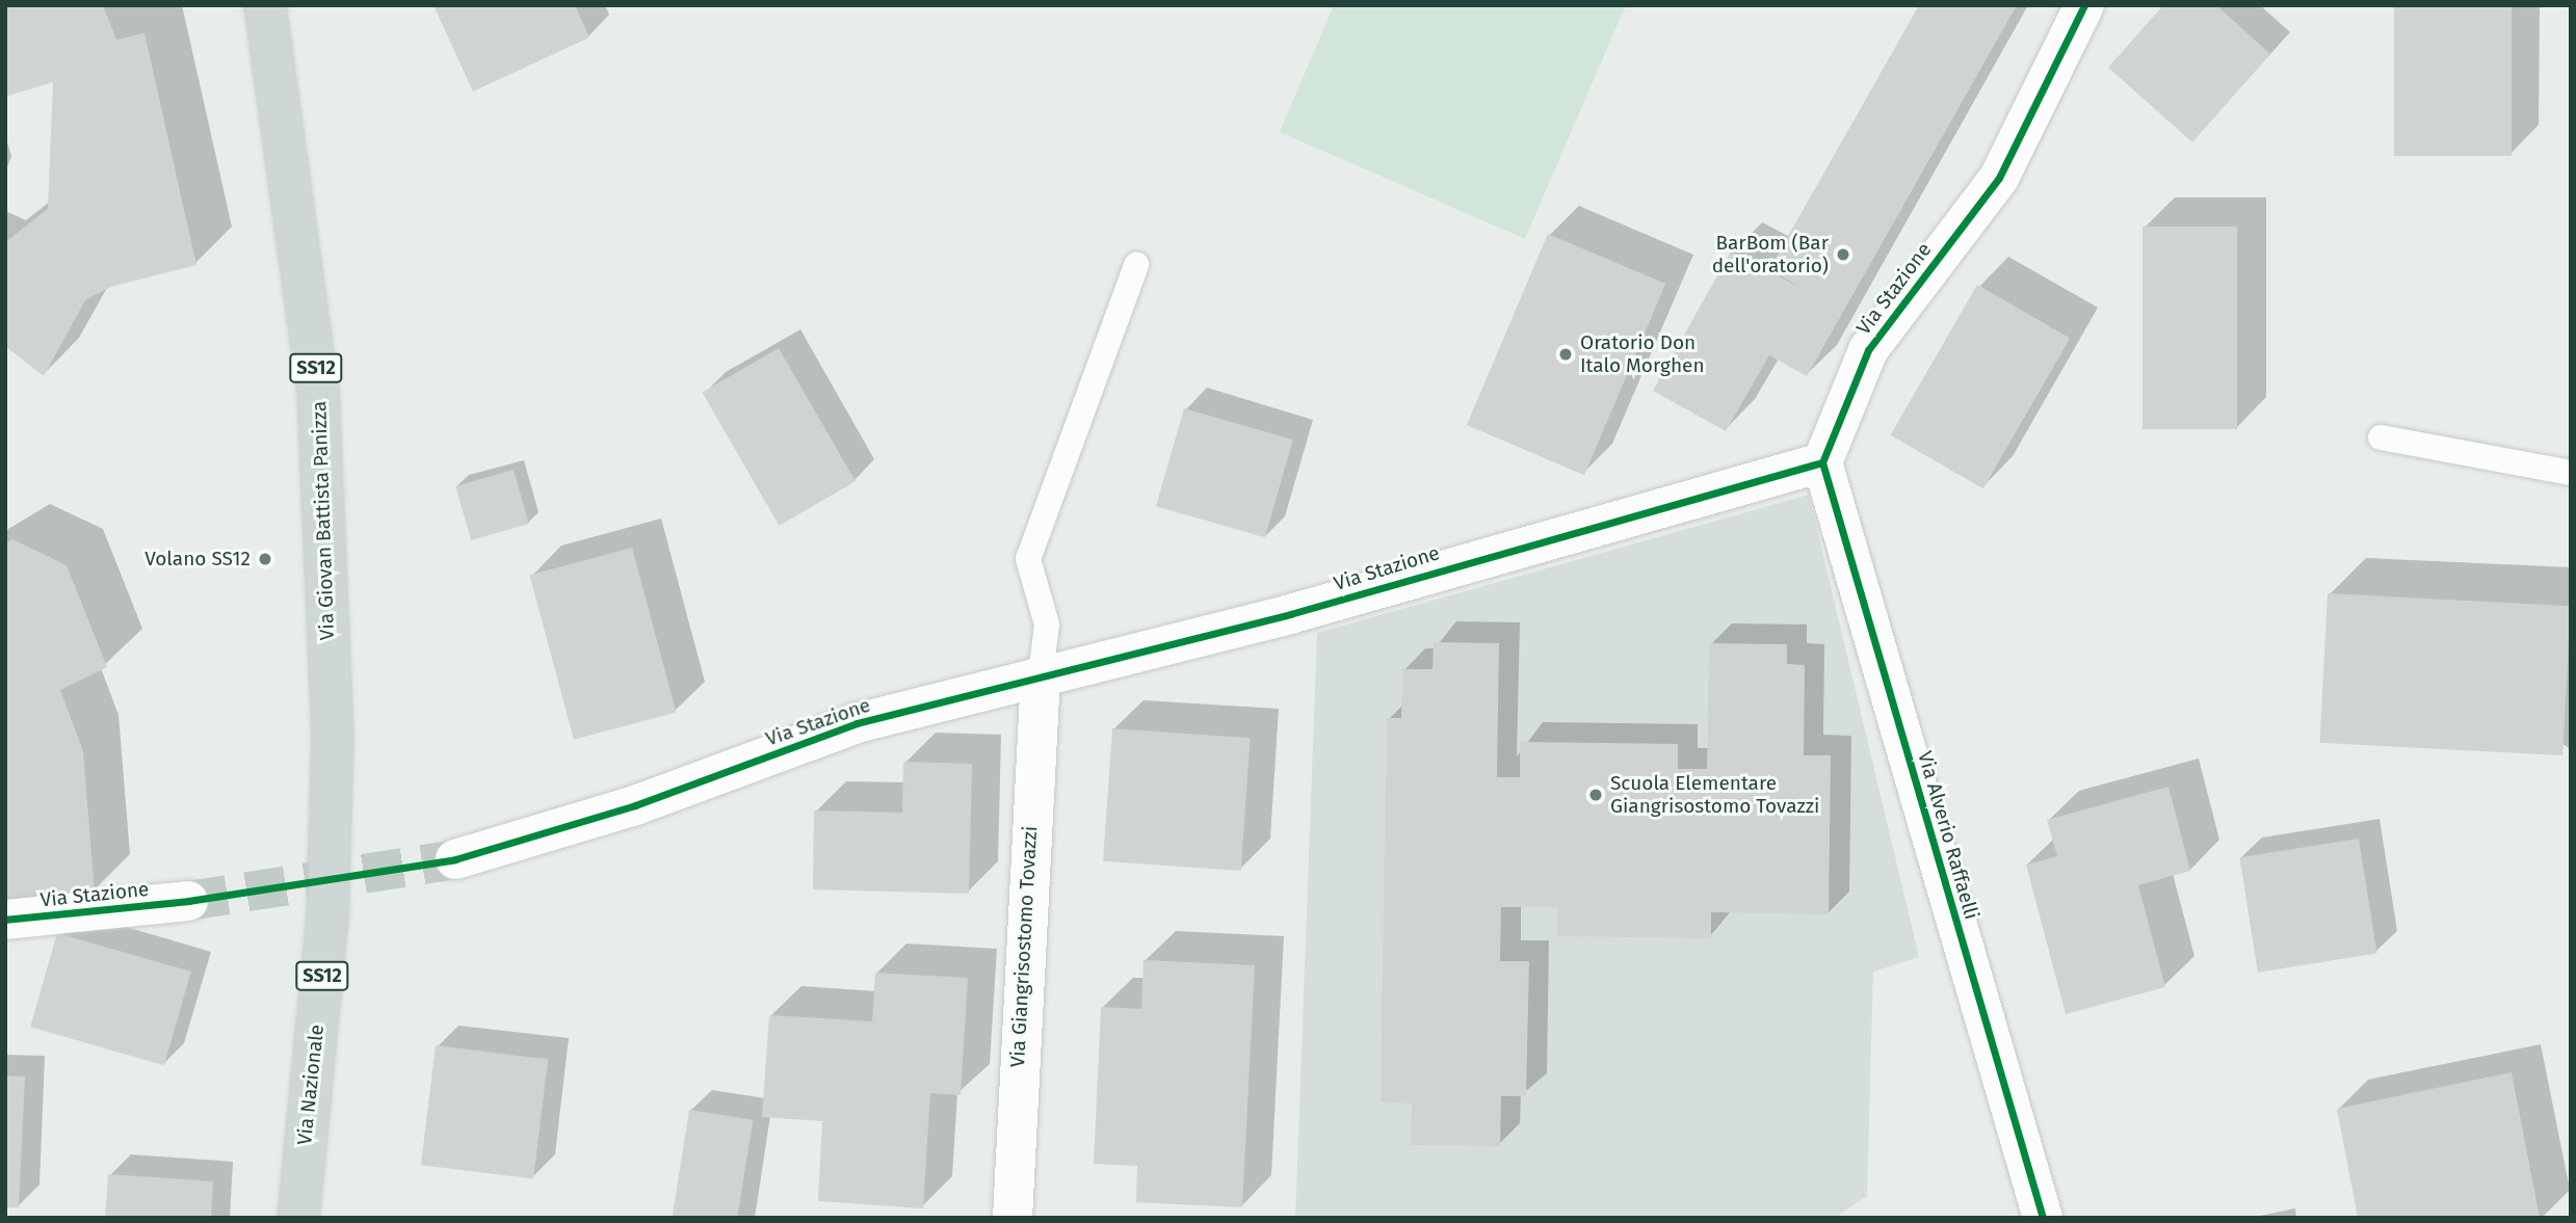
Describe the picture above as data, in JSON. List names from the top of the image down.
{
  "streets": {
    "main road": ["SS12", "Via Giovan Battista Panizza", "Via Nazionale"],
    "street": ["Via Stazione", "Via Alverio Raffaelli", "Via Giangrisostomo Tovazzi"]
  },
  "crossings": [
    ["Via Stazione", "Via Alverio Raffaelli"],
    ["Via Stazione", "Via Giangrisostomo Tovazzi"],
    ["Via Giovan Battista Panizza", "Via Nazionale"]
  ],
  "places": [
    "BarBom (Bar dell'oratorio)",
    "Oratorio Don Italo Morghen",
    "Volano SS12",
    "Scuola Elementare Giangrisostomo Tovazzi"
  ]
}
